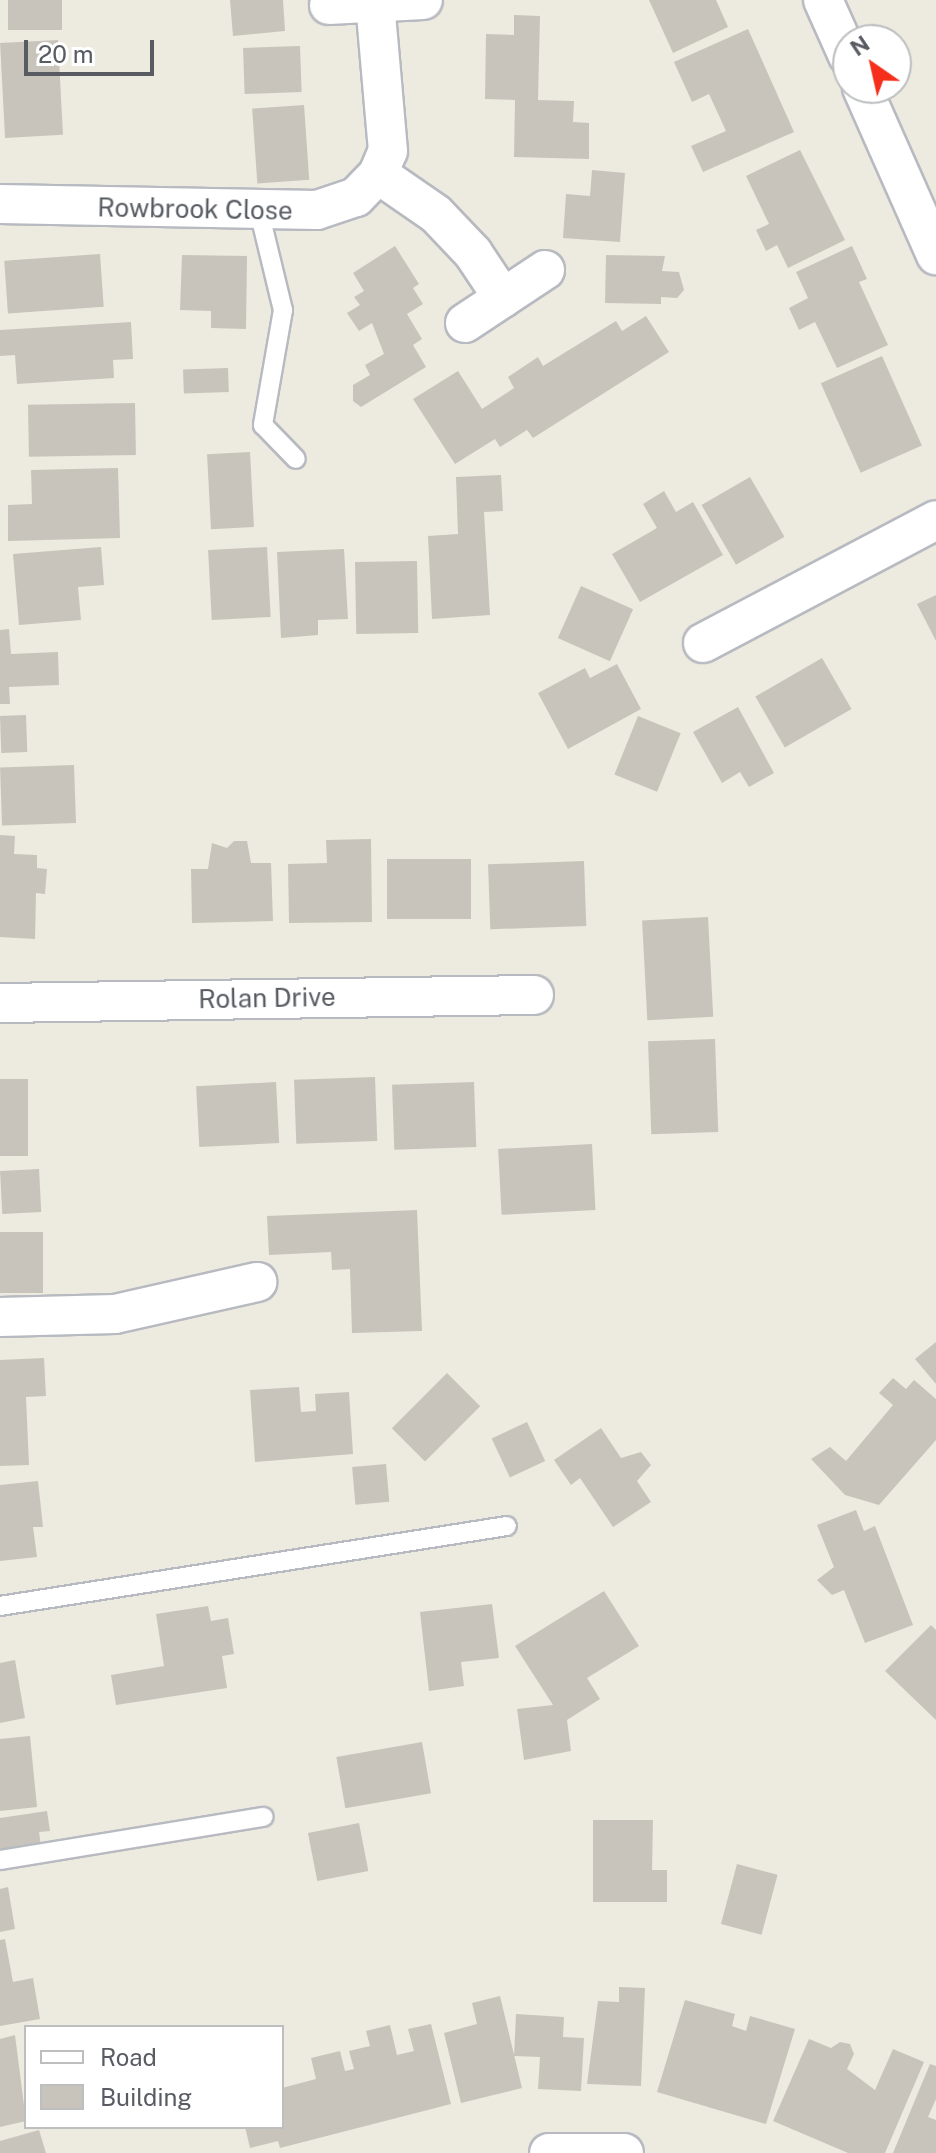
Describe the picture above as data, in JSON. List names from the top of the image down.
{
  "streets": {
    "street": ["Rowbrook Close", "Rolan Drive"]
  },
  "legend": ["Road", "Building"],
  "scale_bar": "20 m",
  "north": "top left"
}
